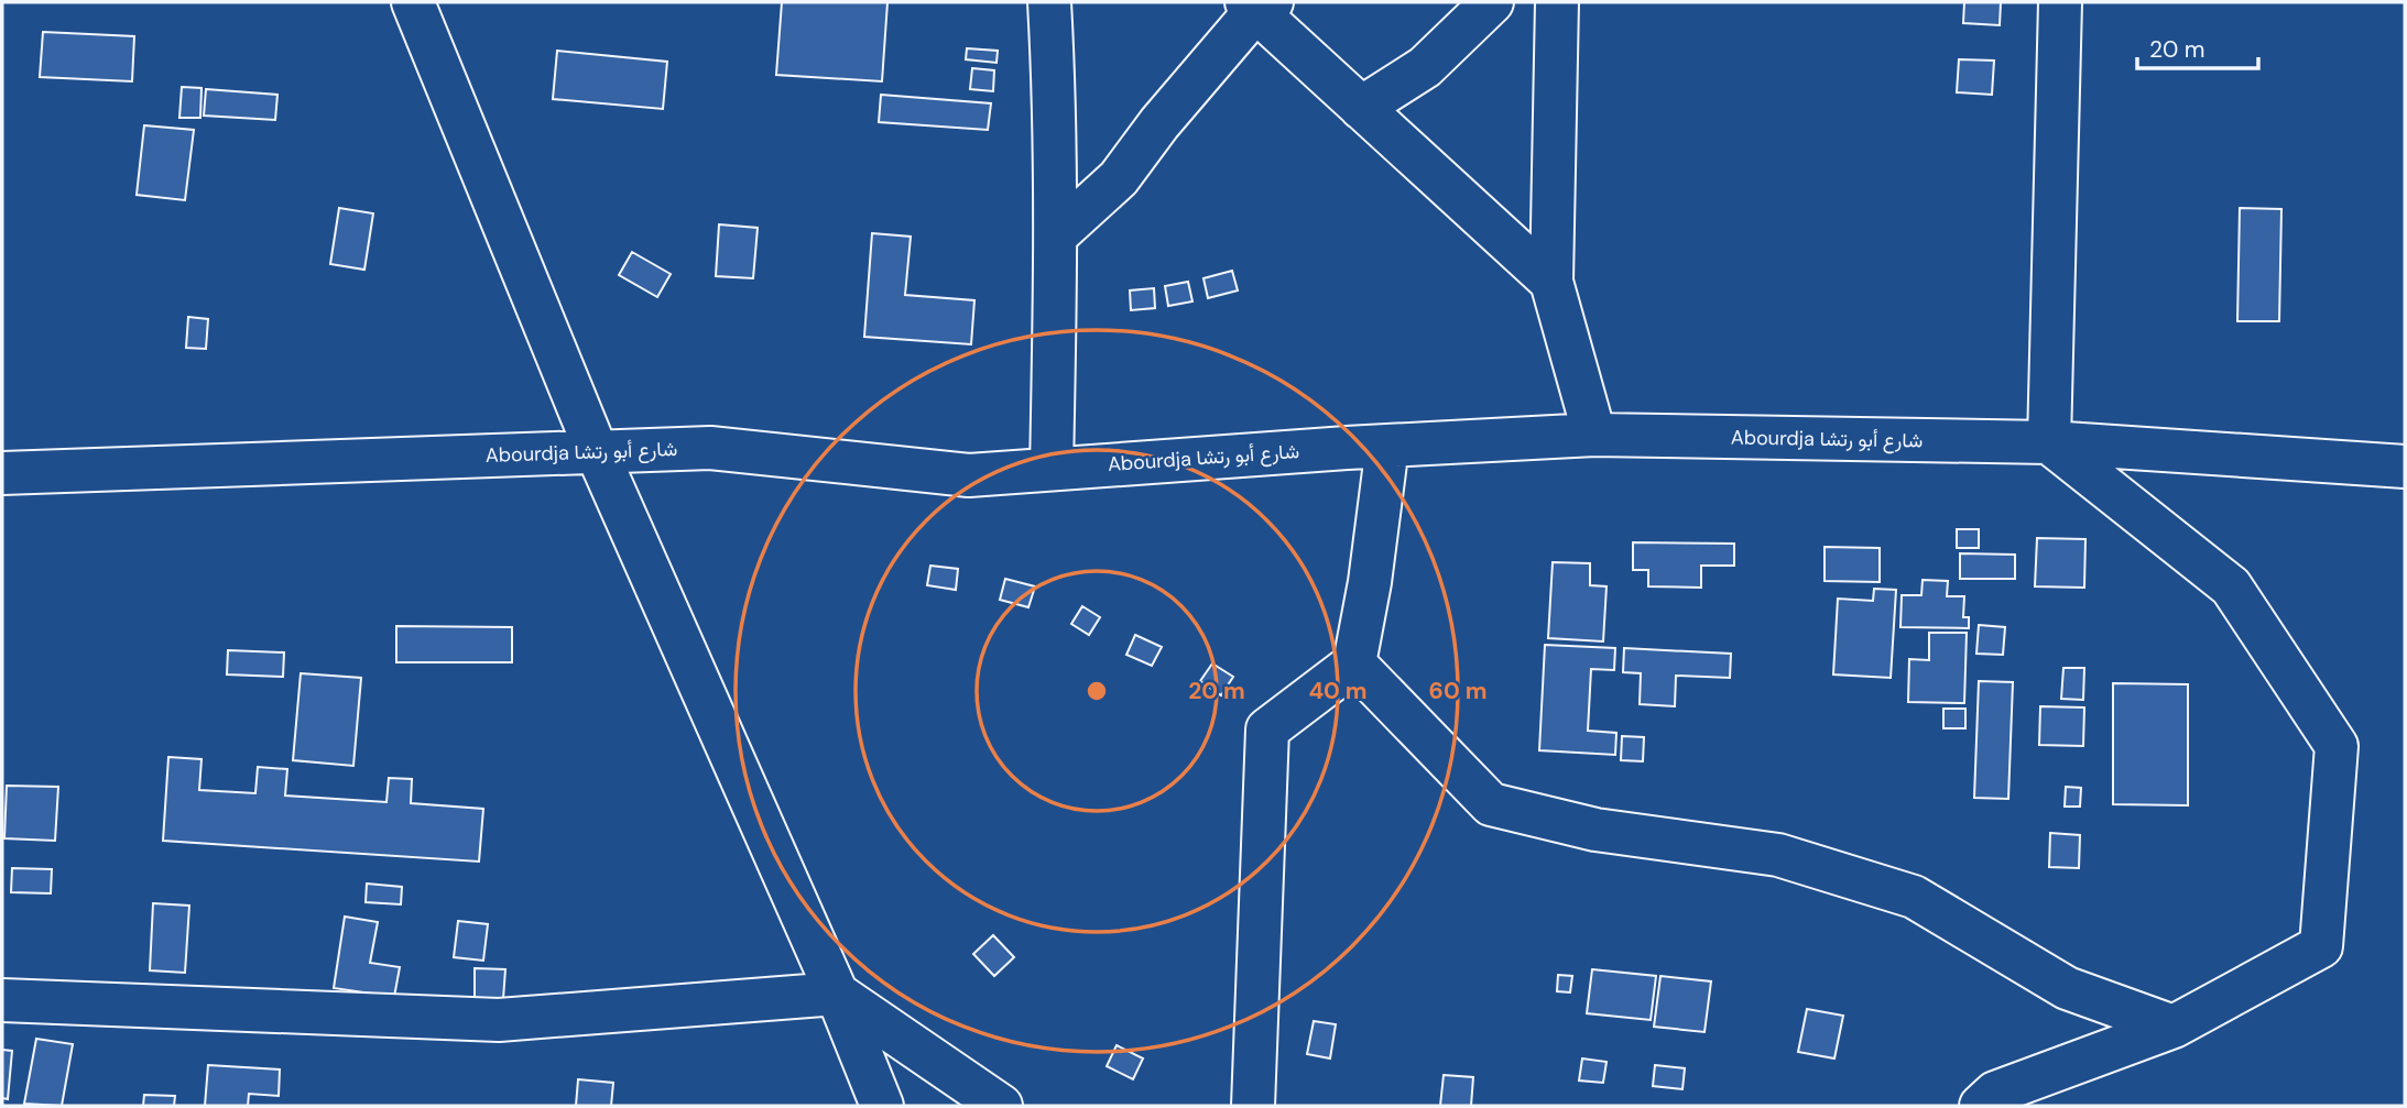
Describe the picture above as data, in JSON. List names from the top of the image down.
{
  "streets": {
    "street": ["Abourdja شارع أبو رتشا"]
  },
  "scale_bar": "20 m",
  "rings": ["20 m", "40 m", "60 m"]
}
